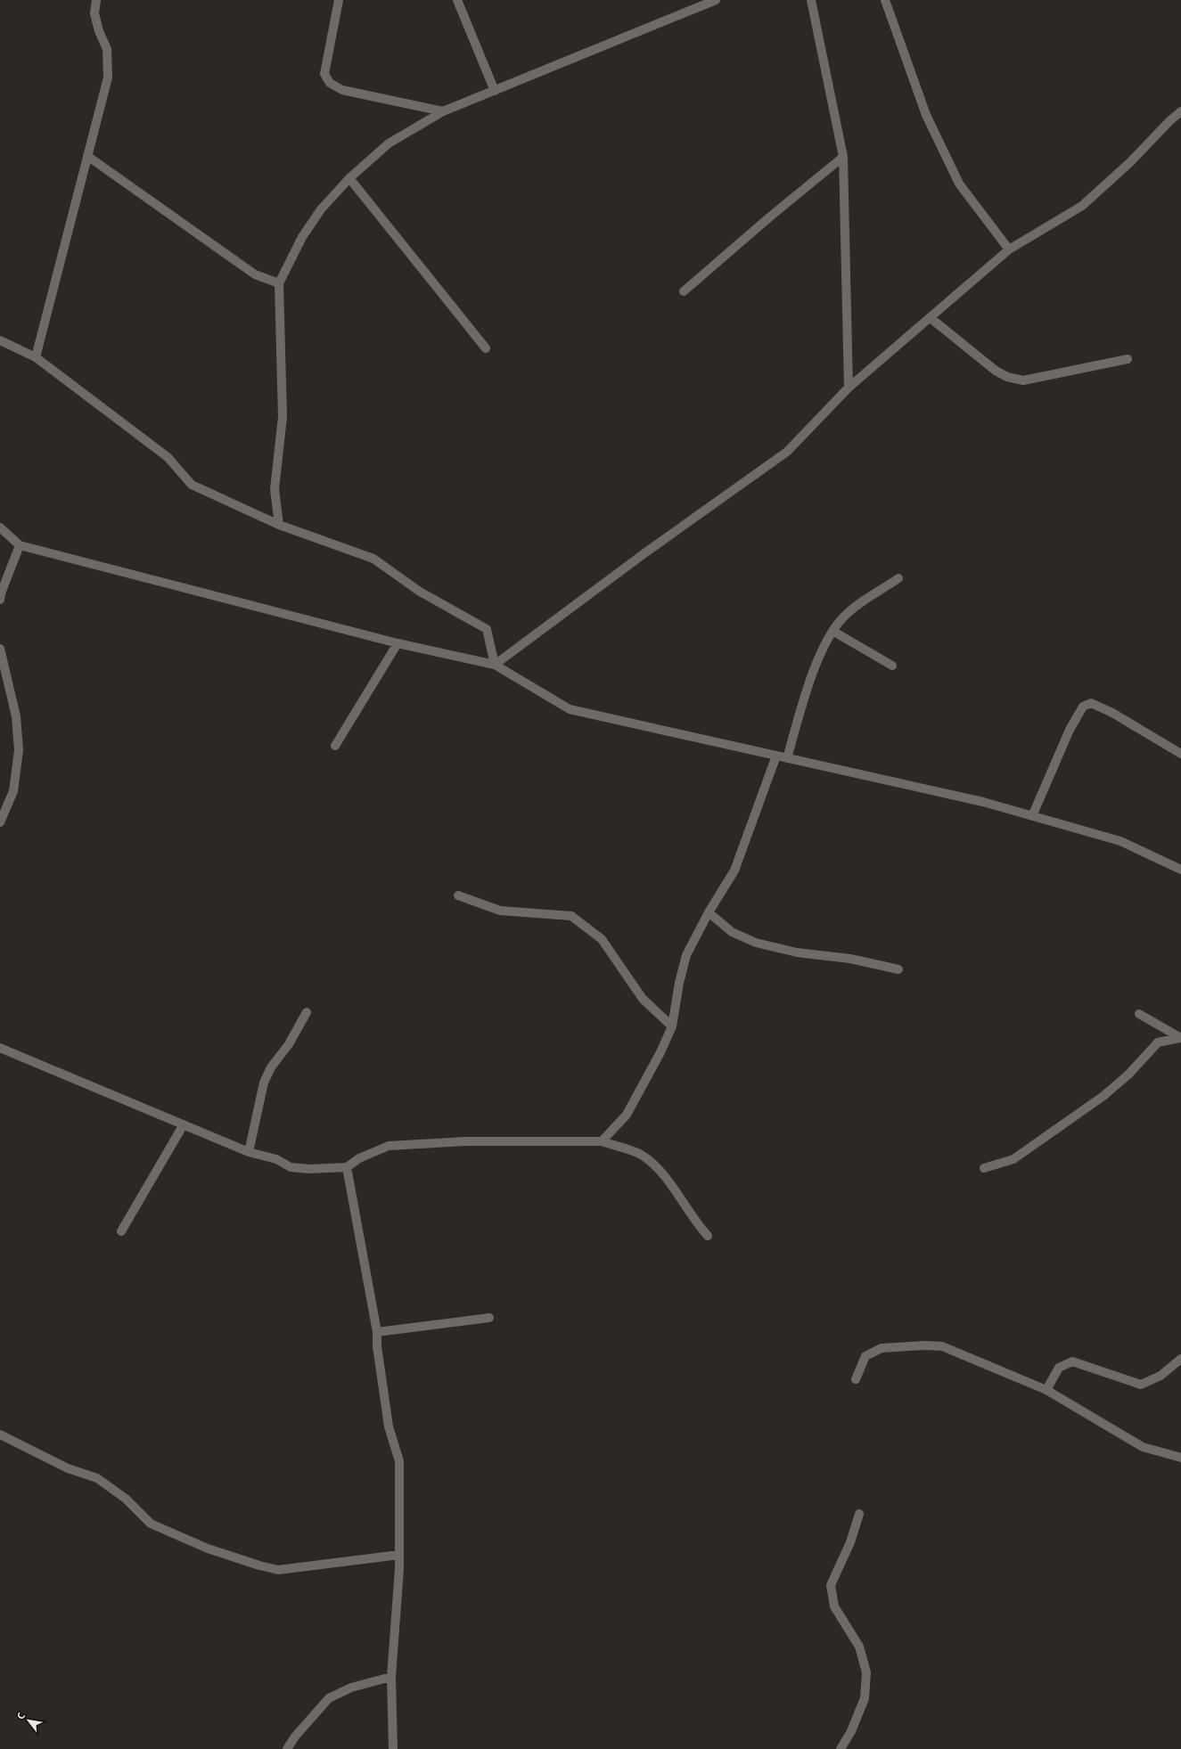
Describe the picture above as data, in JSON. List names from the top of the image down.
{
  "north": "top left"
}
